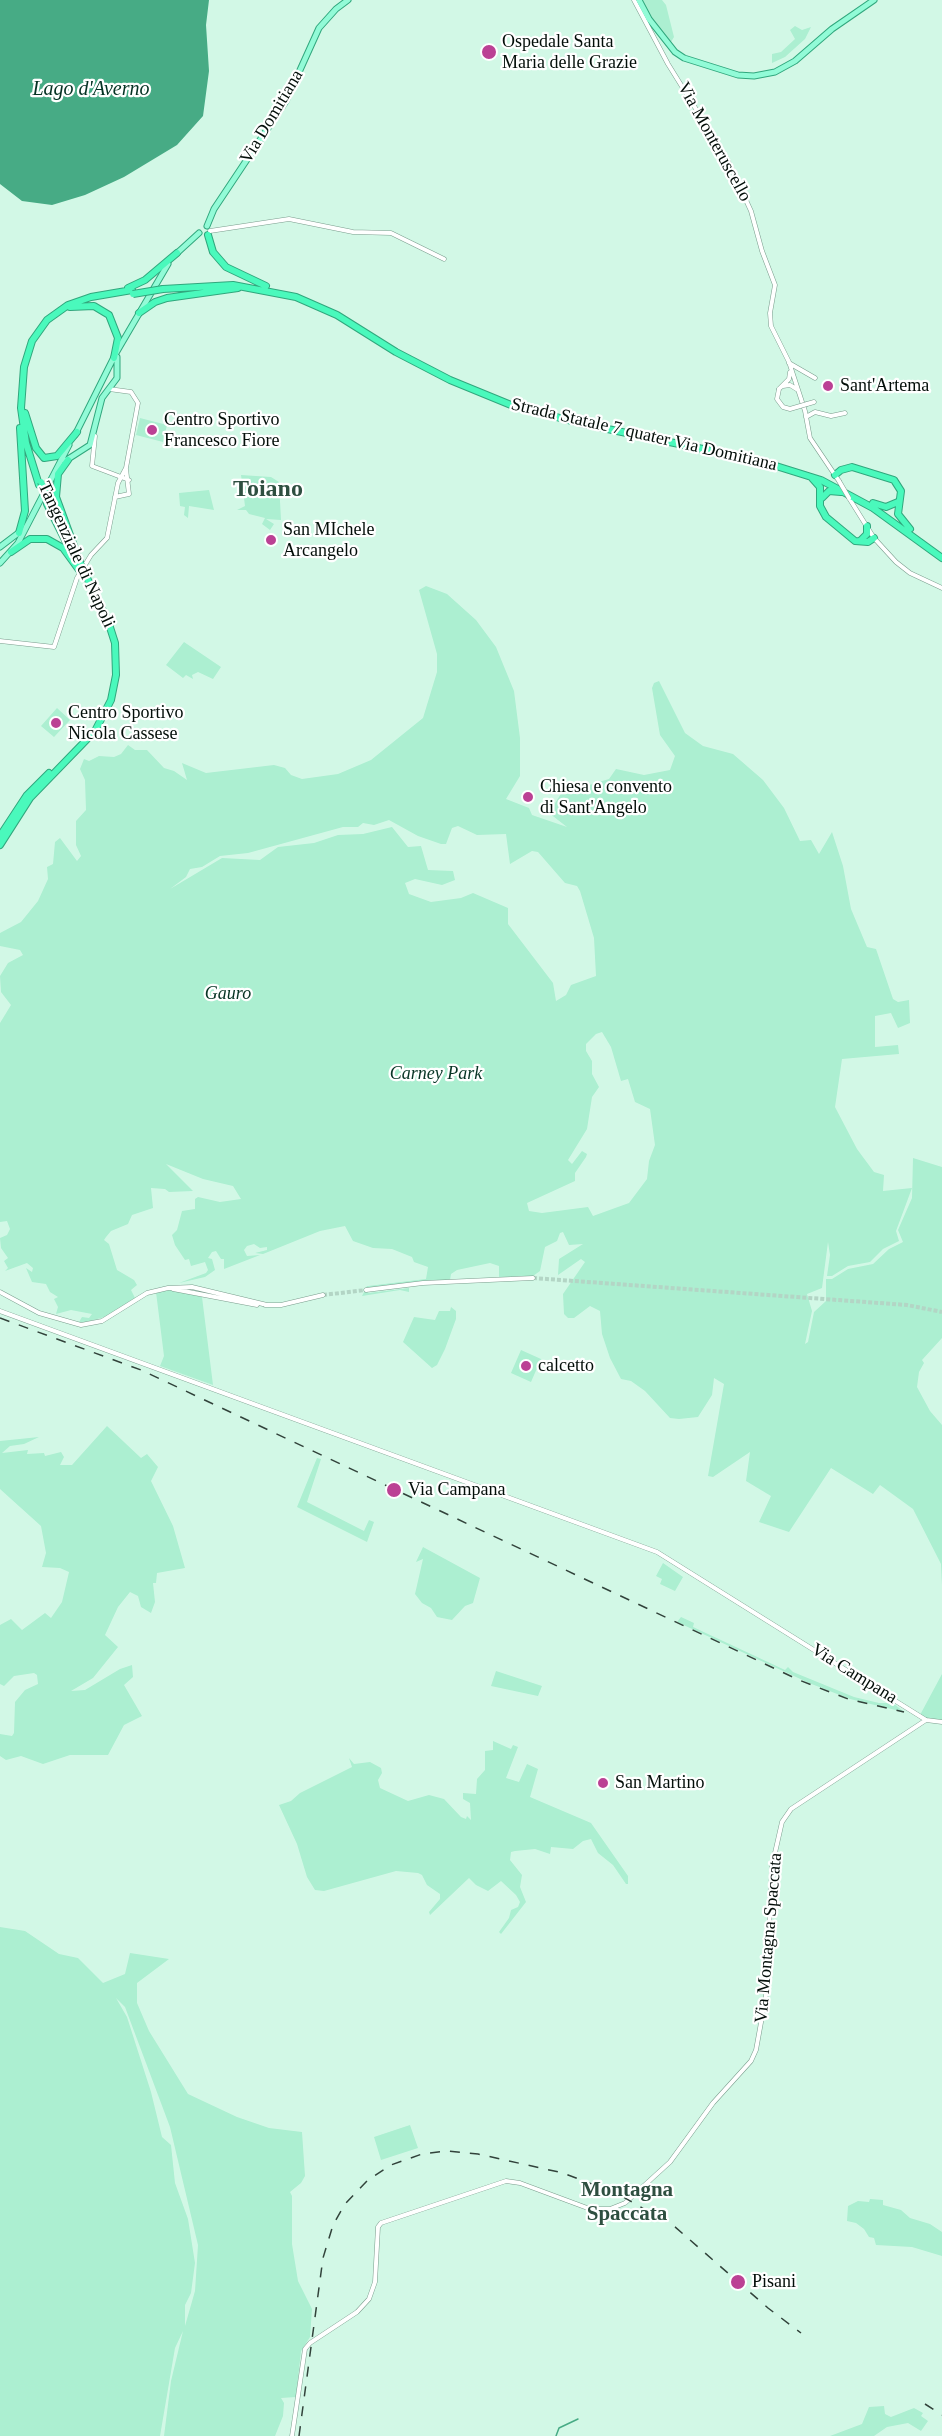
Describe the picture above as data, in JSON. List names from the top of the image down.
{
  "streets": {
    "highway": ["Strada Statale 7 quater Via Domitiana", "Tangenziale di Napoli"],
    "main road": ["Via Domitiana"],
    "street": ["Via Monteruscello", "Via Campana", "Via Montagna Spaccata"]
  },
  "crossings": [
    ["Via Monteruscello", "Strada Statale 7 quater Via Domitiana"],
    ["Strada Statale 7 quater Via Domitiana", "Tangenziale di Napoli"],
    ["Via Campana", "Via Montagna Spaccata"]
  ],
  "districts": ["Toiano", "Montagna Spaccata"],
  "water": ["Lago d'Averno"],
  "parks": ["Gauro", "Carney Park"],
  "places": [
    "Ospedale Santa Maria delle Grazie",
    "Sant'Artema",
    "Centro Sportivo Francesco Fiore",
    "San MIchele Arcangelo",
    "Centro Sportivo Nicola Cassese",
    "Chiesa e convento di Sant'Angelo",
    "calcetto",
    "Via Campana",
    "San Martino",
    "Pisani"
  ]
}
